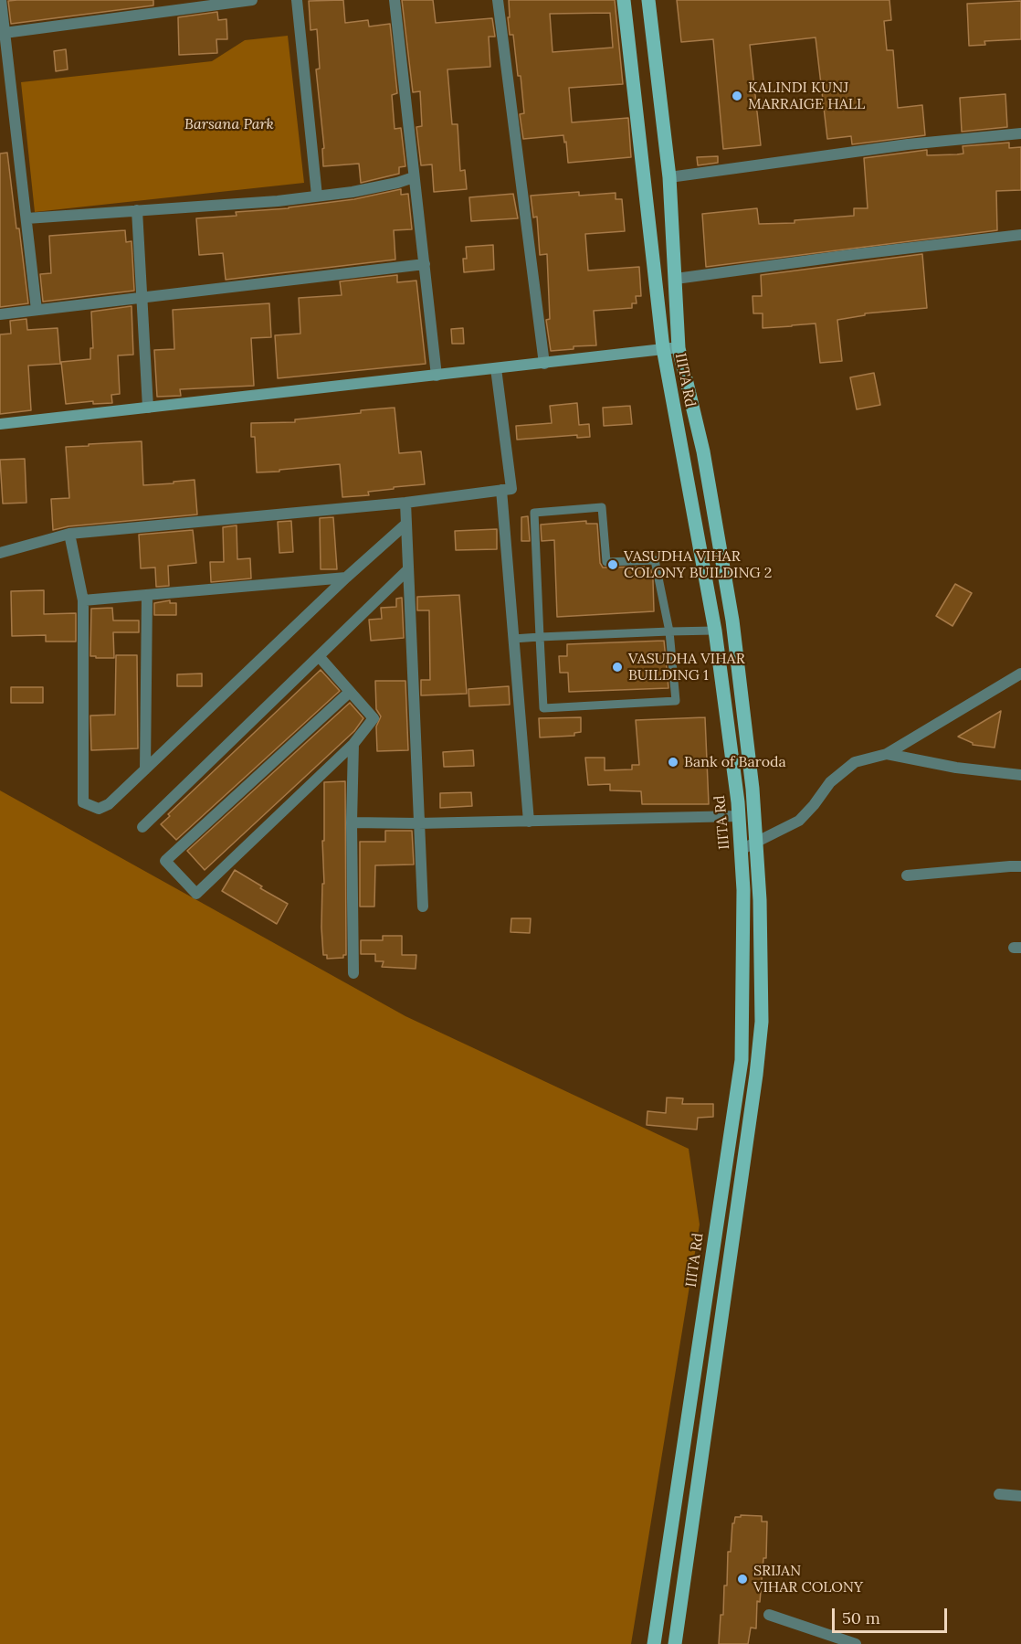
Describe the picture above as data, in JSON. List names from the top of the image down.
{
  "streets": {
    "main road": ["IIITA Rd"]
  },
  "parks": ["Barsana Park"],
  "places": [
    "KALINDI KUNJ MARRAIGE HALL",
    "VASUDHA VIHAR COLONY BUILDING 2",
    "VASUDHA VIHAR BUILDING 1",
    "Bank of Baroda",
    "SRIJAN VIHAR COLONY"
  ],
  "scale_bar": "50 m"
}
